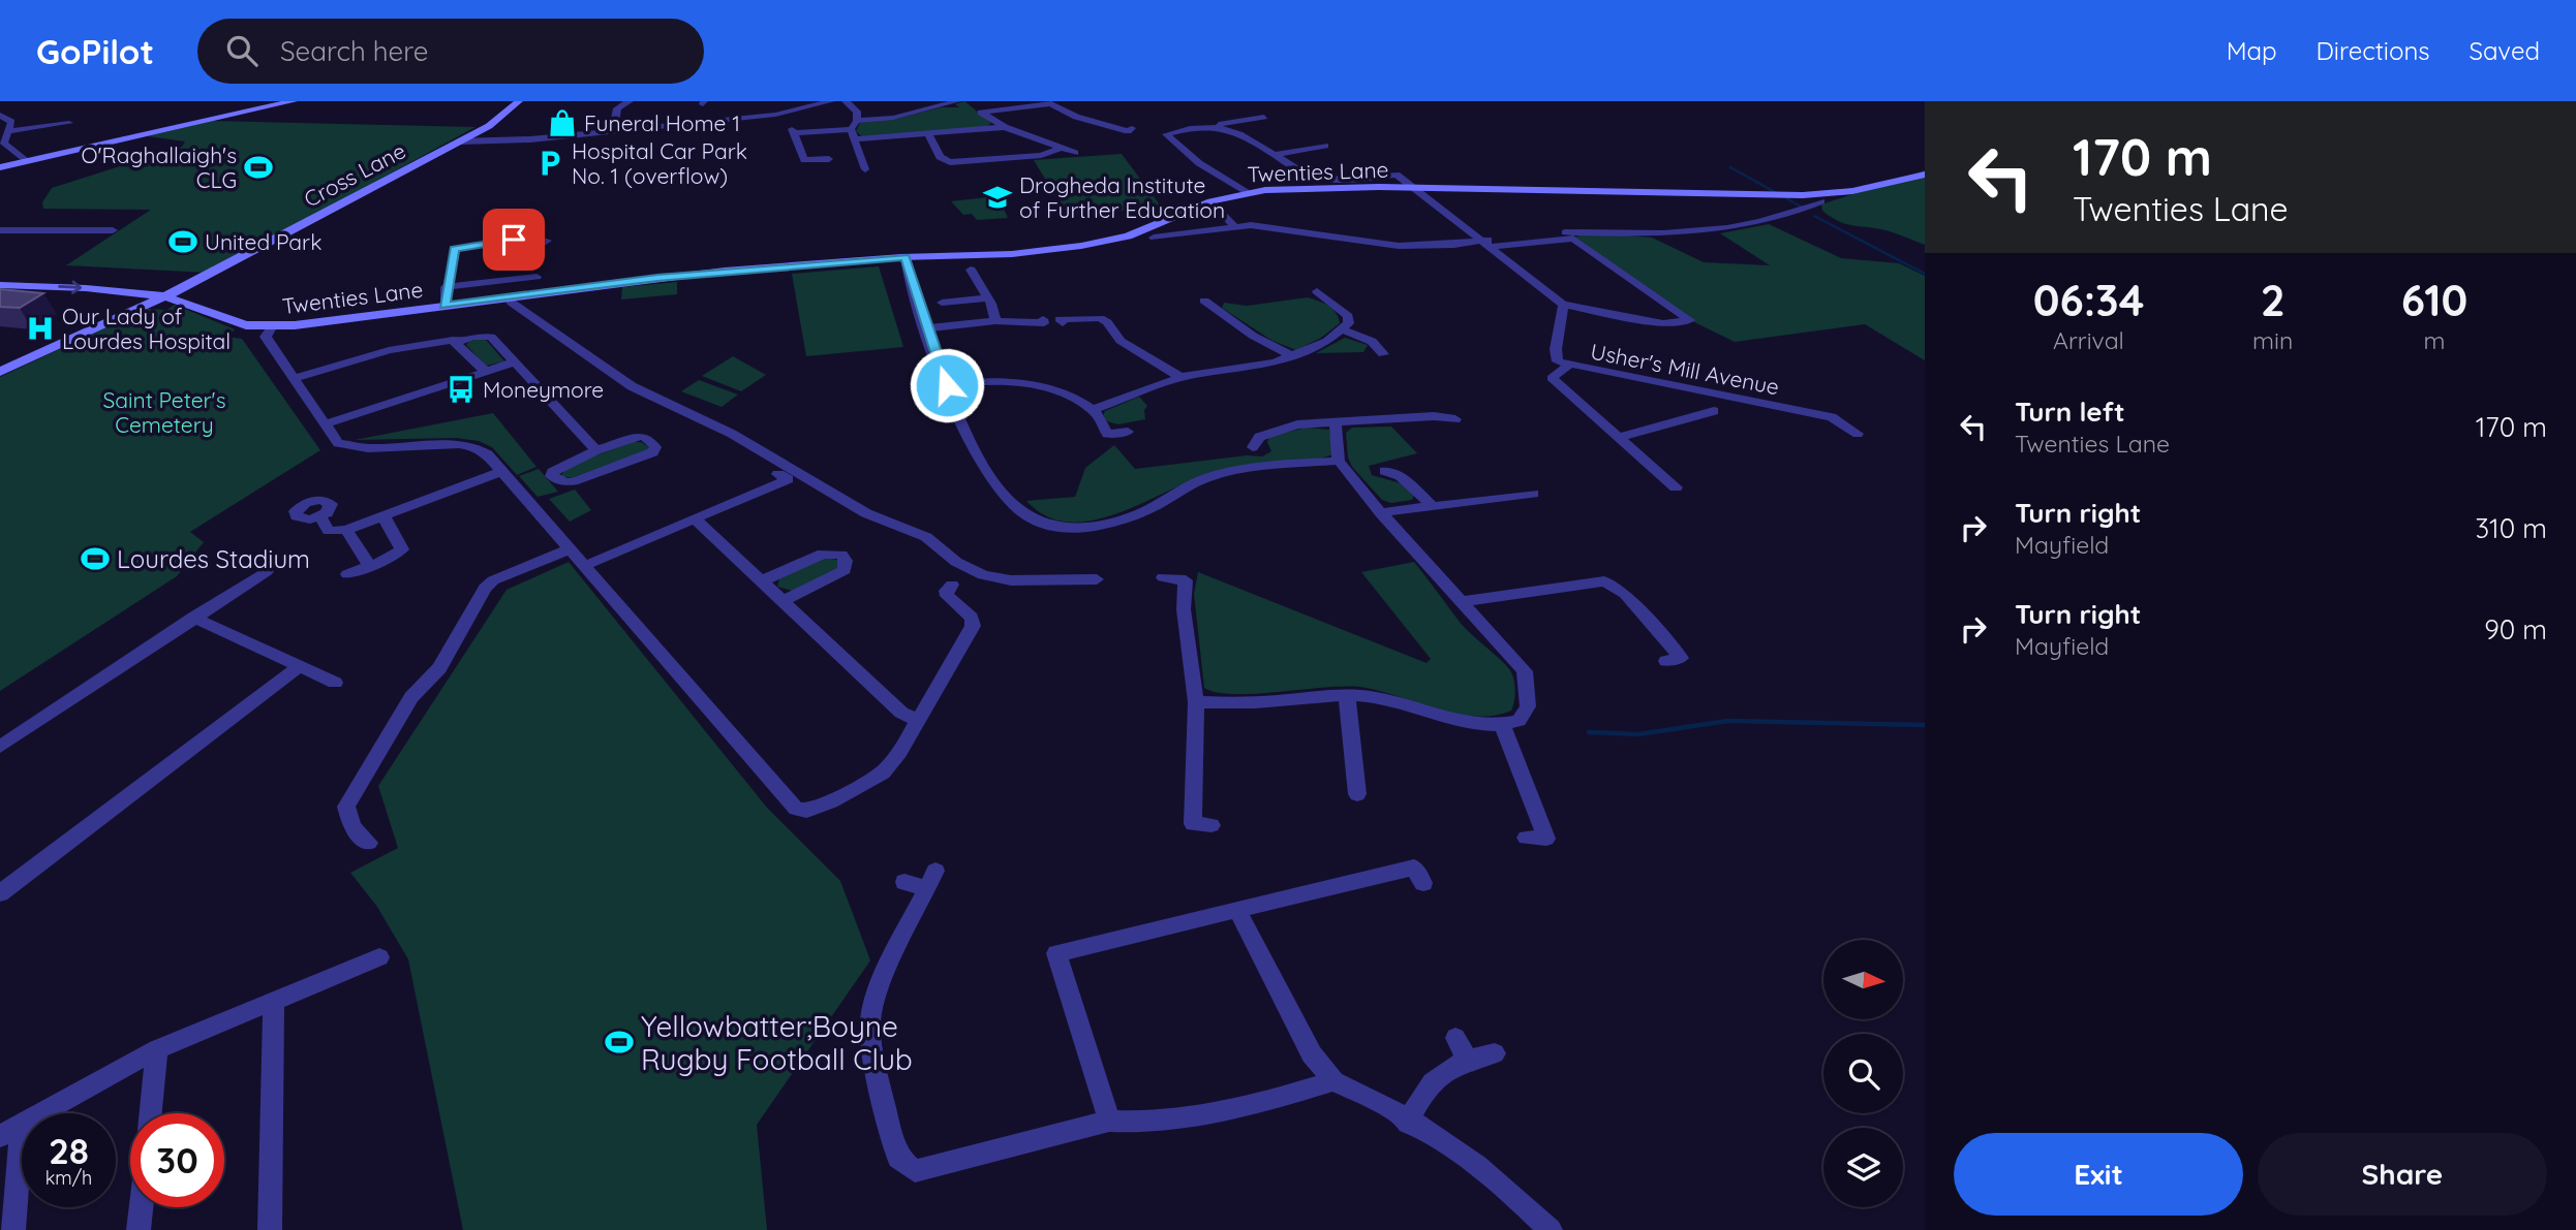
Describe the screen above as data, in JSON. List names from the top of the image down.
{
  "streets": {
    "street": ["Twenties Lane", "Cross Lane", "Usher's Mill Avenue"]
  },
  "crossings": [
    ["Twenties Lane", "Cross Lane"]
  ],
  "parks": ["Saint Peter's Cemetery"],
  "places": {
    "shop": ["Funeral Home 1"],
    "parking": ["Hospital Car Park No. 1 (overflow)"],
    "sports": [
      "O'Raghallaigh's CLG",
      "United Park",
      "Lourdes Stadium",
      "Yellowbatter;Boyne Rugby Football Club"
    ],
    "school or university": ["Drogheda Institute of Further Education"],
    "hospital": ["Our Lady of Lourdes Hospital"],
    "bus stop": ["Moneymore"]
  },
  "north": "right",
  "page": {
    "header": "GoPilot",
    "search": "Search here",
    "nav": ["Map", "Directions", "Saved"],
    "turn": ["170 m", "Twenties Lane"],
    "eta": [
      "06:34",
      "Arrival",
      "2",
      "min",
      "610",
      "m"
    ],
    "list": [
      {
        "name": "Turn left",
        "note": "Twenties Lane",
        "value": "170 m"
      },
      {
        "name": "Turn right",
        "note": "Mayfield",
        "value": "310 m"
      },
      {
        "name": "Turn right",
        "note": "Mayfield",
        "value": "90 m"
      }
    ],
    "speed": "28 km/h",
    "limit": "30",
    "buttons": ["Exit", "Share"]
  }
}
